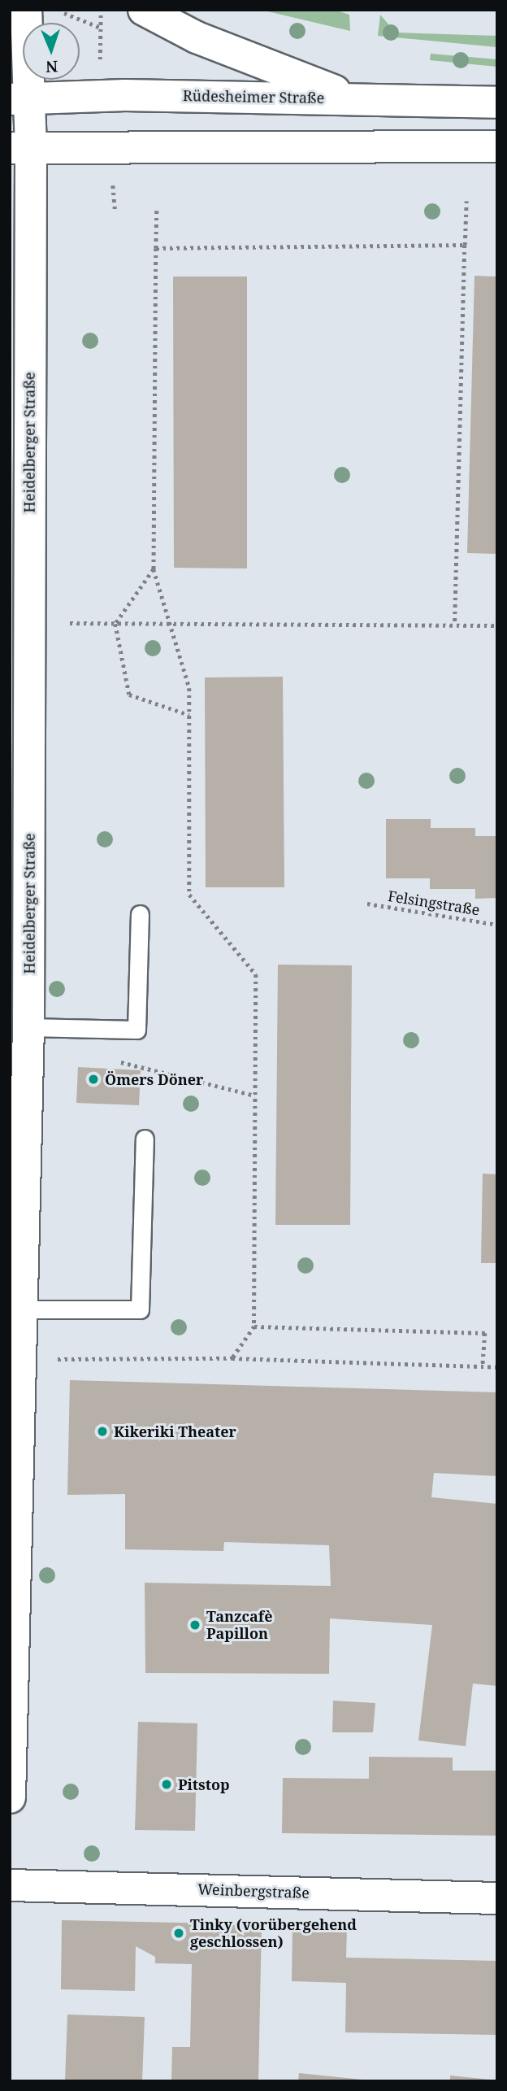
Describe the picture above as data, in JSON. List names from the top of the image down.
{
  "streets": {
    "main road": ["Rüdesheimer Straße", "Heidelberger Straße", "Weinbergstraße"],
    "path": ["Felsingstraße"]
  },
  "crossings": [
    ["Rüdesheimer Straße", "Heidelberger Straße"]
  ],
  "places": [
    "Ömers Döner",
    "Kikeriki Theater",
    "Tanzcafè Papillon",
    "Pitstop",
    "Tinky (vorübergehend geschlossen)"
  ],
  "north": "bottom"
}
